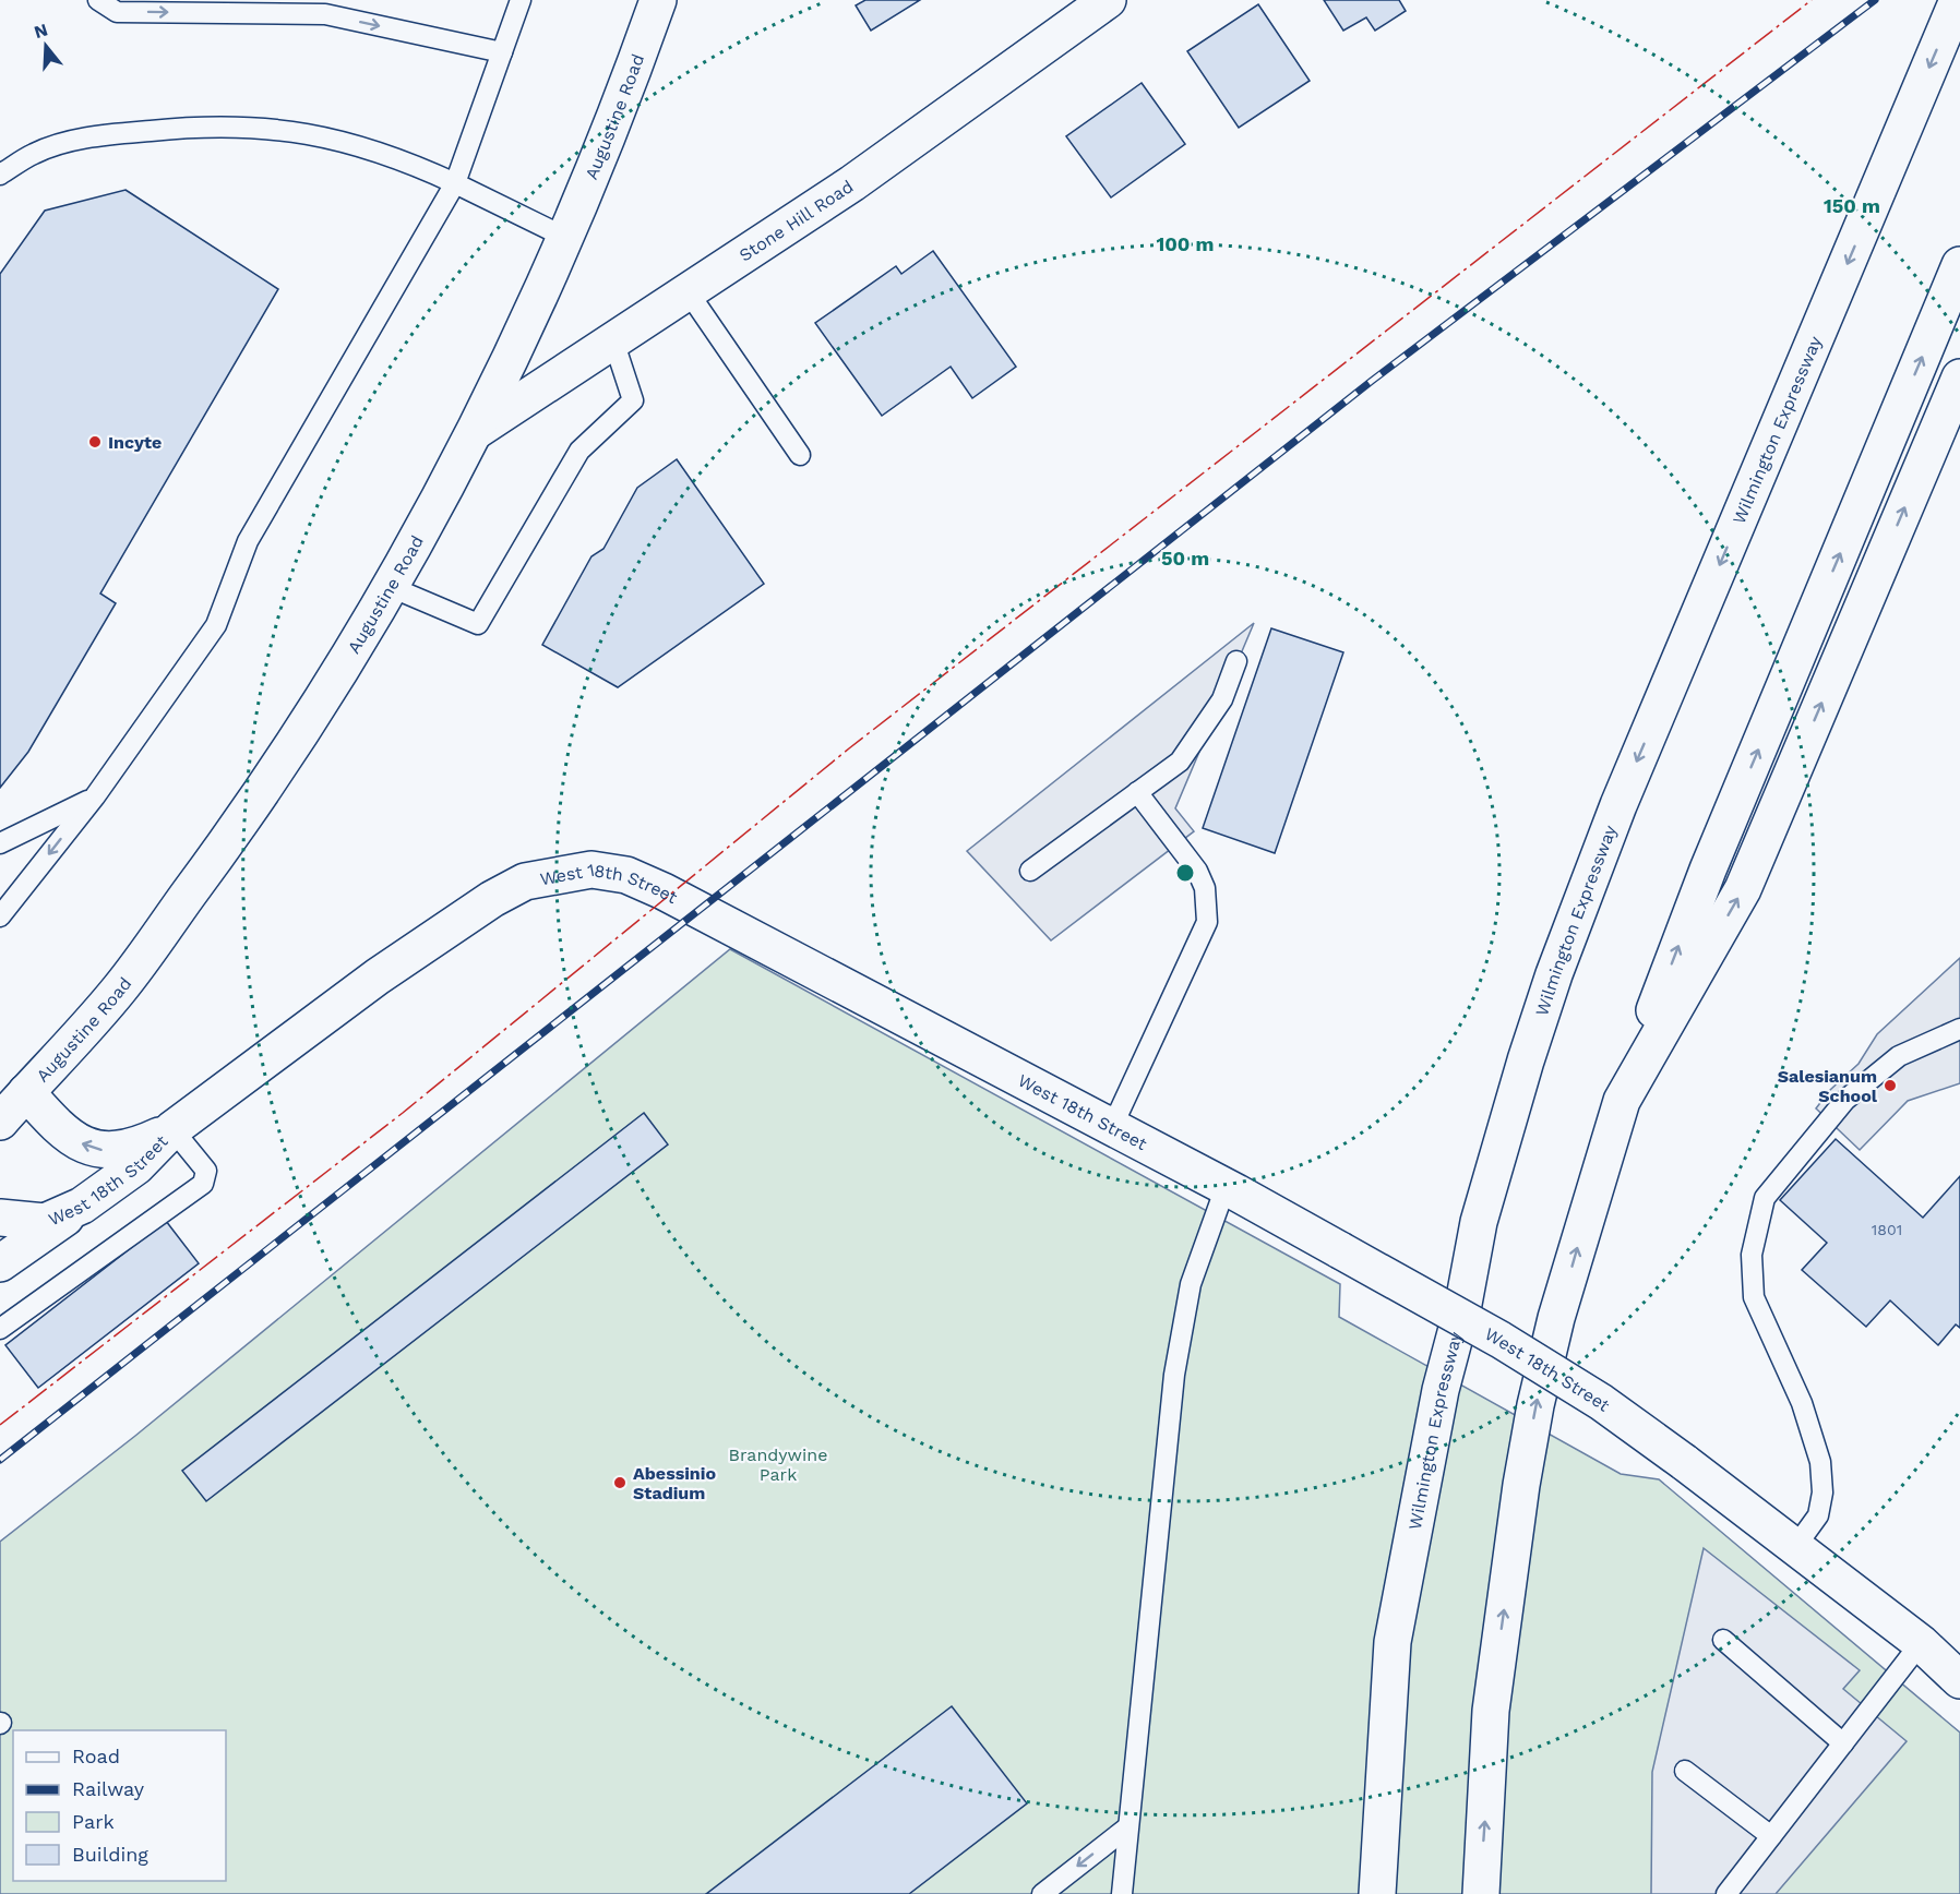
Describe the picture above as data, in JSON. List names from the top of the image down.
{
  "streets": {
    "main road": [
      "Augustine Road",
      "Stone Hill Road",
      "Wilmington Expressway",
      "West 18th Street"
    ]
  },
  "crossings": [
    ["Augustine Road", "Stone Hill Road"],
    ["Augustine Road", "West 18th Street"]
  ],
  "parks": ["Brandywine Park"],
  "places": ["Incyte", "Salesianum School", "Abessinio Stadium"],
  "house_numbers": ["1801"],
  "legend": [
    "Road",
    "Railway",
    "Park",
    "Building"
  ],
  "north": "top",
  "rings": ["150 m", "100 m", "50 m"]
}
